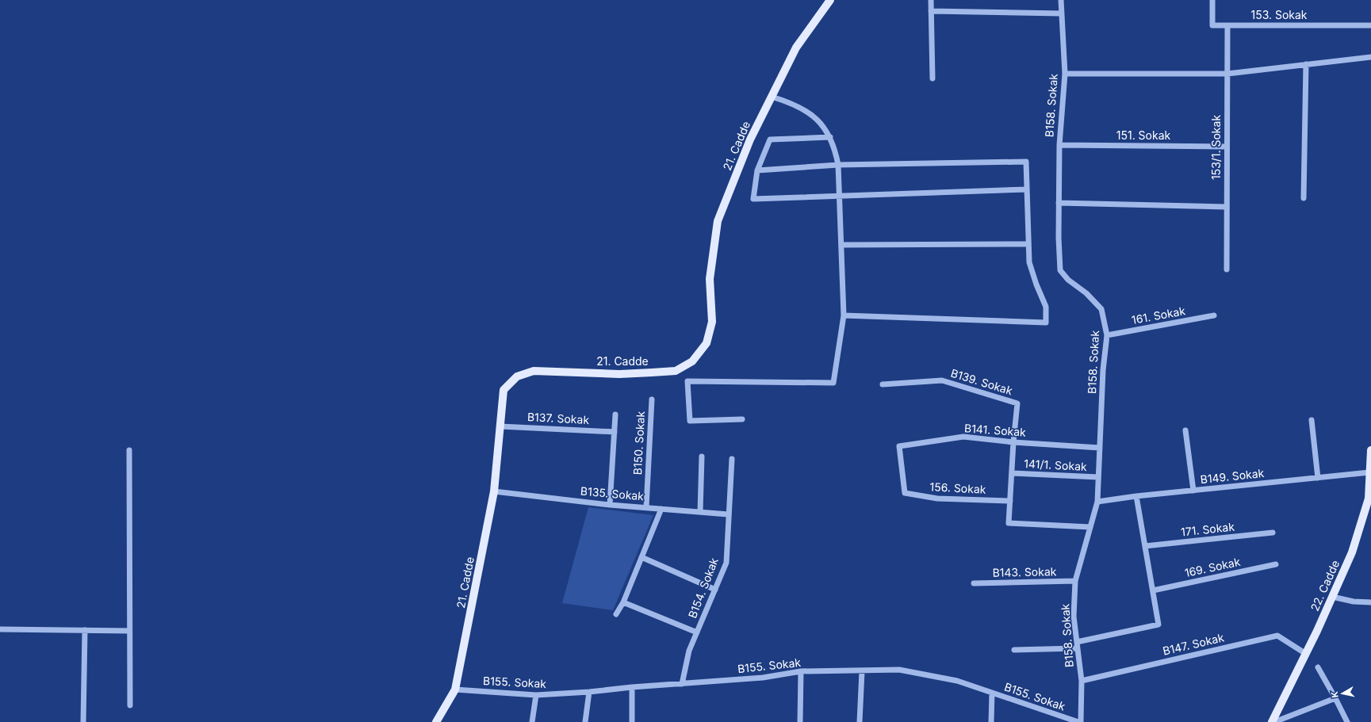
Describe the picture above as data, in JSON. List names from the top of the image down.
{
  "streets": {
    "main road": ["21. Cadde", "22. Cadde"],
    "street": [
      "153. Sokak",
      "B158. Sokak",
      "151. Sokak",
      "153/1. Sokak",
      "161. Sokak",
      "B139. Sokak",
      "B137. Sokak",
      "B141. Sokak",
      "B150. Sokak",
      "141/1. Sokak",
      "B149. Sokak",
      "156. Sokak",
      "B135. Sokak",
      "171. Sokak",
      "169. Sokak",
      "B143. Sokak",
      "B154. Sokak",
      "B147. Sokak",
      "B155. Sokak"
    ]
  },
  "crossings": [
    ["153. Sokak", "153/1. Sokak"],
    ["B158. Sokak", "151. Sokak"],
    ["B158. Sokak", "161. Sokak"],
    ["B158. Sokak", "B141. Sokak"],
    ["B158. Sokak", "141/1. Sokak"],
    ["B158. Sokak", "B149. Sokak"],
    ["B158. Sokak", "B143. Sokak"],
    ["B158. Sokak", "B147. Sokak"],
    ["151. Sokak", "153/1. Sokak"],
    ["21. Cadde", "B137. Sokak"],
    ["21. Cadde", "B135. Sokak"],
    ["21. Cadde", "B155. Sokak"],
    ["B139. Sokak", "B141. Sokak"],
    ["B141. Sokak", "156. Sokak"],
    ["B150. Sokak", "B135. Sokak"],
    ["B149. Sokak", "22. Cadde"],
    ["B135. Sokak", "B154. Sokak"],
    ["22. Cadde", "B147. Sokak"],
    ["B154. Sokak", "B155. Sokak"]
  ],
  "north": "left"
}
